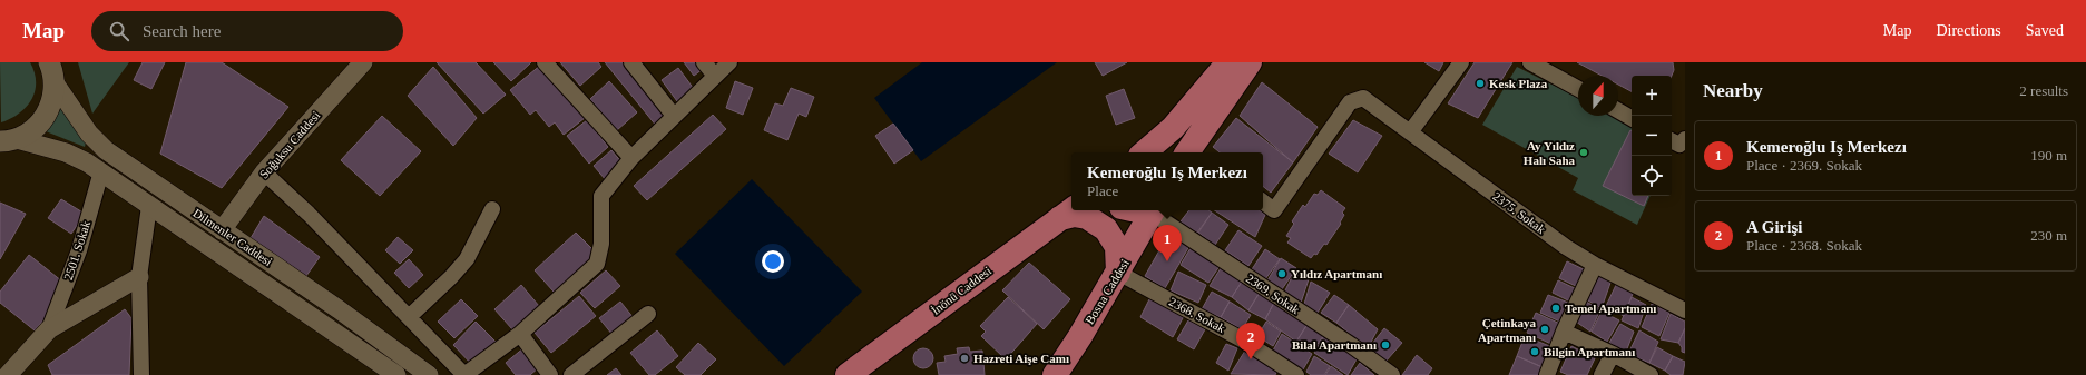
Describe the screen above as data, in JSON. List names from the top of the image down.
{
  "streets": {
    "main road": ["İnönü Caddesi", "Bosna Caddesi"],
    "street": [
      "Soğuksu Caddesi",
      "2375. Sokak",
      "Dilmenler Caddesi",
      "2501. Sokak",
      "2369. Sokak",
      "2368. Sokak"
    ]
  },
  "crossings": [
    ["Soğuksu Caddesi", "Dilmenler Caddesi"],
    ["Dilmenler Caddesi", "2501. Sokak"],
    ["Bosna Caddesi", "2368. Sokak"]
  ],
  "places": [
    "Kesk Plaza",
    "Ay Yıldız Halı Saha",
    "Yıldız Apartmanı",
    "Temel Apartmanı",
    "Çetinkaya Apartmanı",
    "Bilal Apartmanı",
    "Bilgin Apartmanı",
    "Hazreti Aişe Camı"
  ],
  "north": "top",
  "page": {
    "header": "Map",
    "search": "Search here",
    "nav": ["Map", "Directions", "Saved"],
    "heading": ["Nearby", "2 results"],
    "map_buttons": ["+", "−"],
    "list": [
      {
        "mark": "1",
        "name": "Kemeroğlu Iş Merkezı",
        "note": "Place · 2369. Sokak",
        "value": "190 m"
      },
      {
        "mark": "2",
        "name": "A Girişi",
        "note": "Place · 2368. Sokak",
        "value": "230 m"
      }
    ],
    "popup": ["Kemeroğlu Iş Merkezı", "Place"],
    "pins": ["1", "2"]
  }
}
